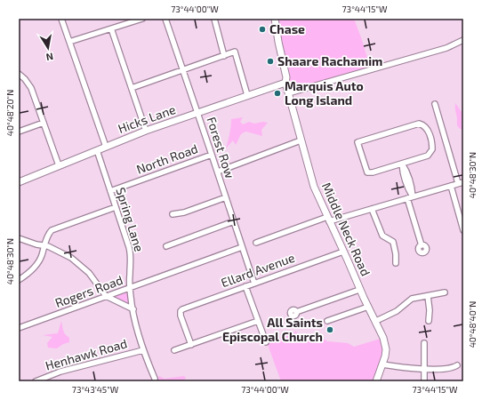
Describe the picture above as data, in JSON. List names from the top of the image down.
{
  "streets": {
    "main road": ["Hicks Lane", "Middle Neck Road"],
    "street": [
      "Forest Row",
      "North Road",
      "Spring Lane",
      "Ellard Avenue",
      "Rogers Road",
      "Henhawk Road"
    ]
  },
  "crossings": [
    ["Hicks Lane", "Forest Row"],
    ["Hicks Lane", "Spring Lane"],
    ["Hicks Lane", "Middle Neck Road"],
    ["Forest Row", "North Road"],
    ["Forest Row", "Ellard Avenue"],
    ["Forest Row", "Rogers Road"],
    ["North Road", "Spring Lane"],
    ["Spring Lane", "Rogers Road"],
    ["Spring Lane", "Henhawk Road"],
    ["Middle Neck Road", "Ellard Avenue"]
  ],
  "places": [
    "Chase",
    "Shaare Rachamim",
    "Marquis Auto Long Island",
    "All Saints Episcopal Church"
  ],
  "north": "bottom",
  "coordinates": [
    "73°44'00\"W",
    "73°44'15\"W",
    "40°48'20\"N",
    "40°48'30\"N",
    "40°48'40\"N",
    "73°43'45\"W"
  ]
}
